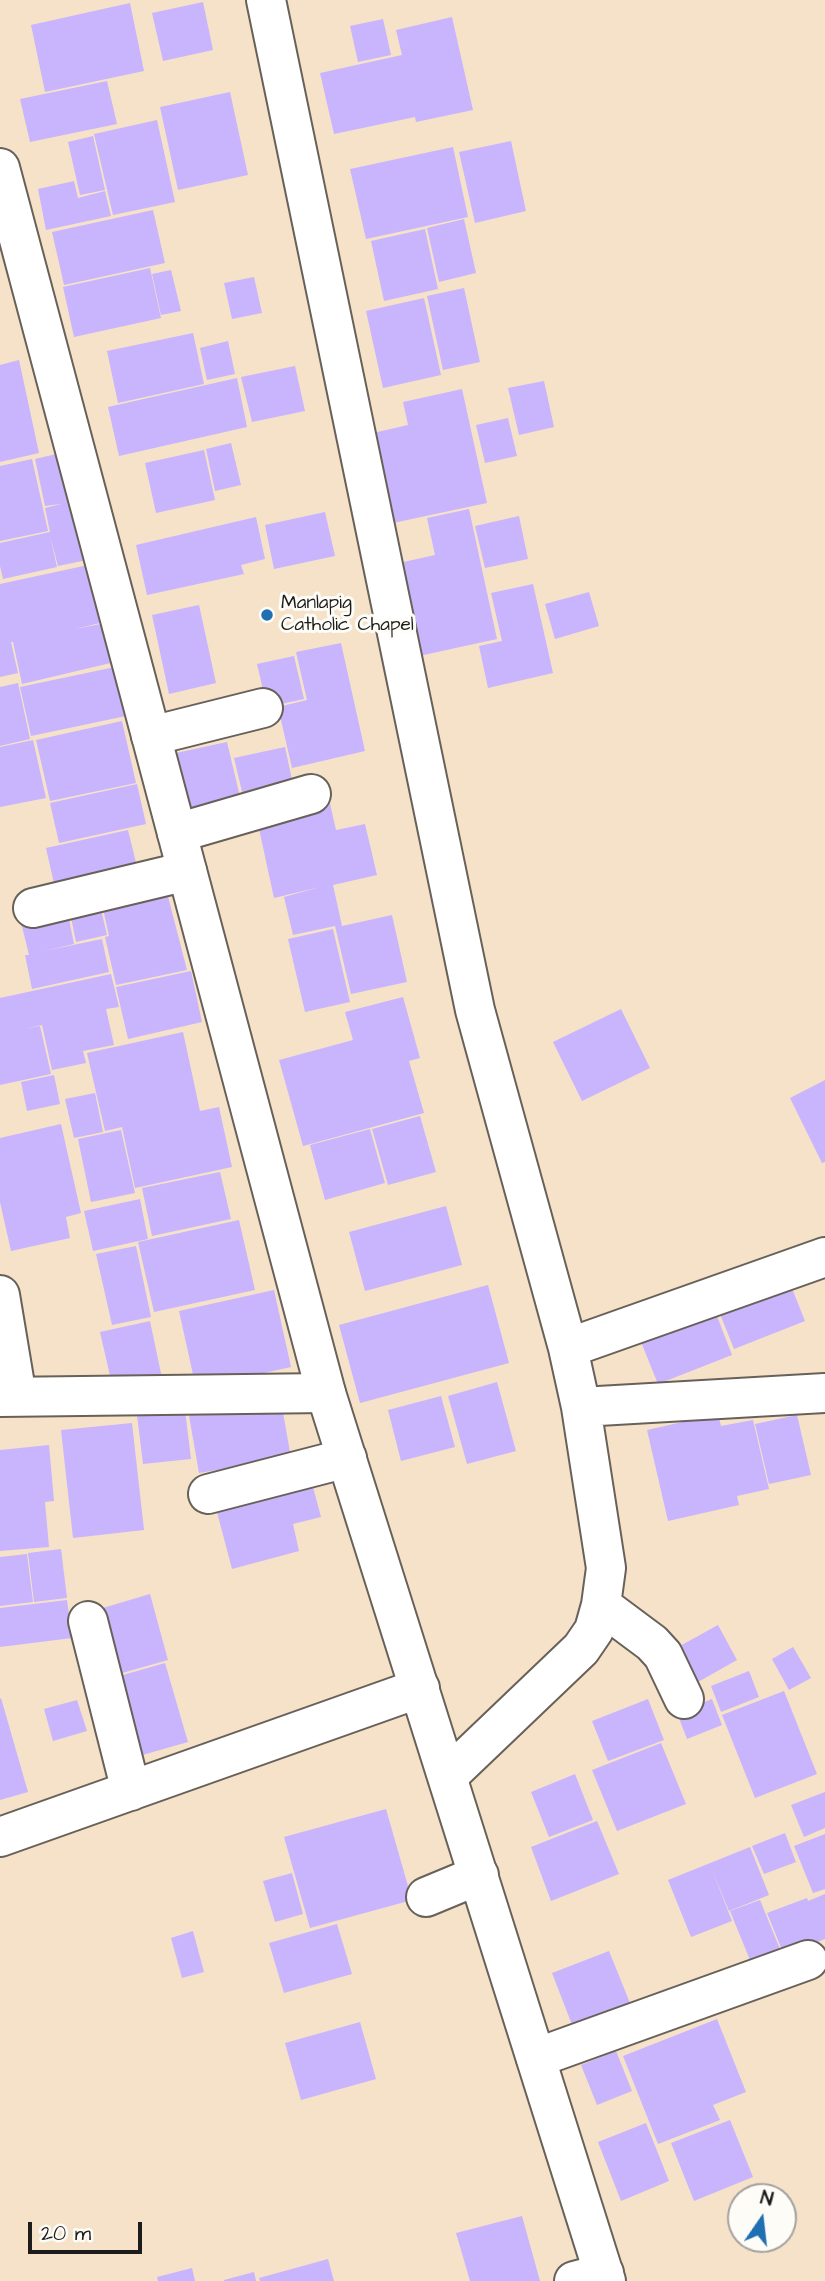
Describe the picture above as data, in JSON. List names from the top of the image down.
{
  "places": ["Manlapig Catholic Chapel"],
  "scale_bar": "20 m",
  "north": "top"
}
